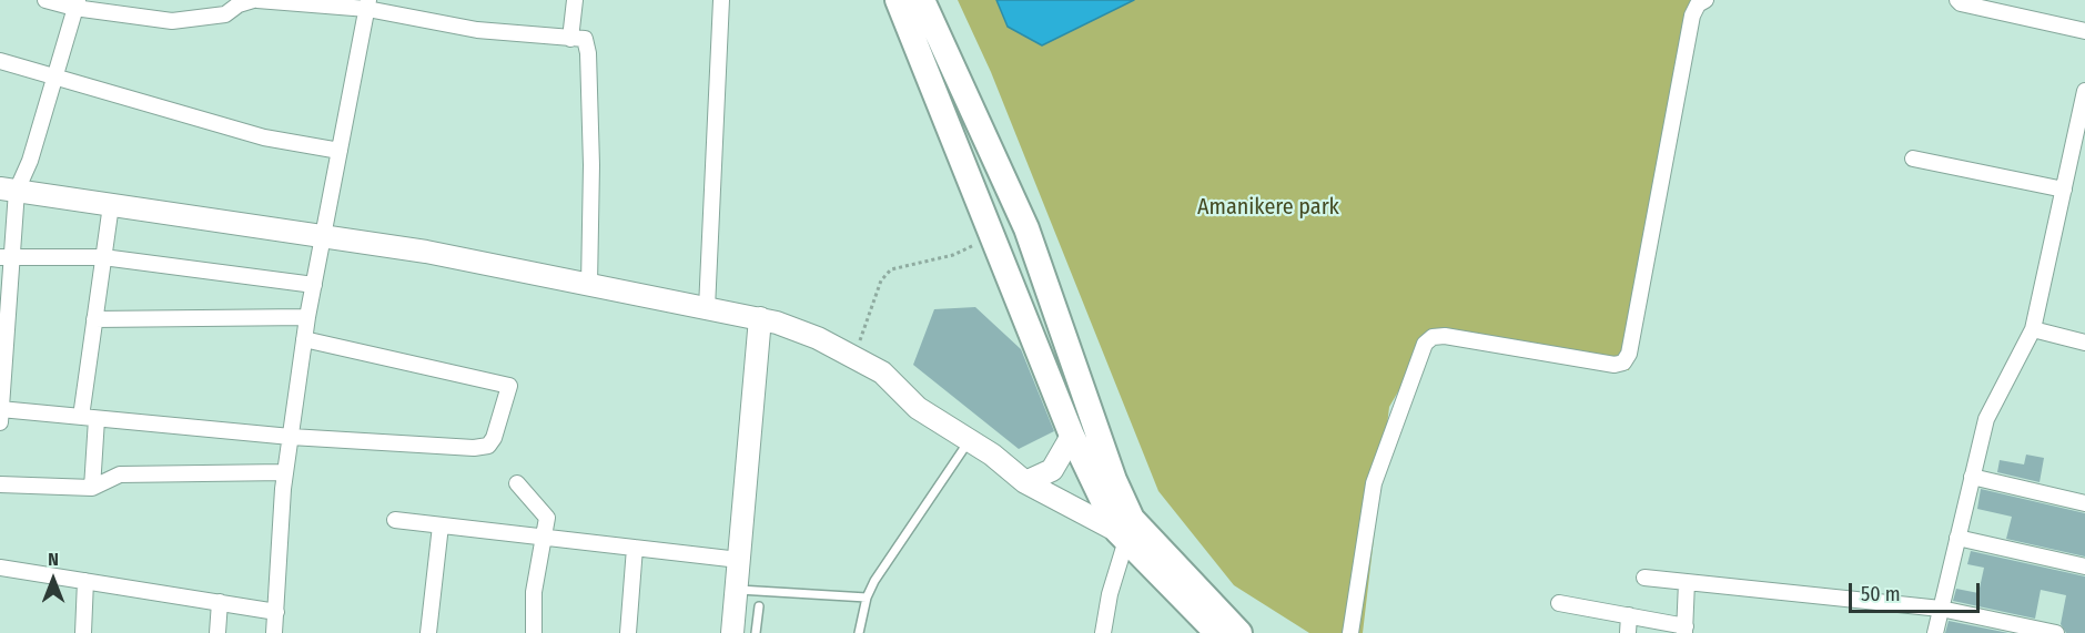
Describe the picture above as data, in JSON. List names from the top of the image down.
{
  "parks": ["Amanikere park"],
  "scale_bar": "50 m",
  "north": "top"
}
